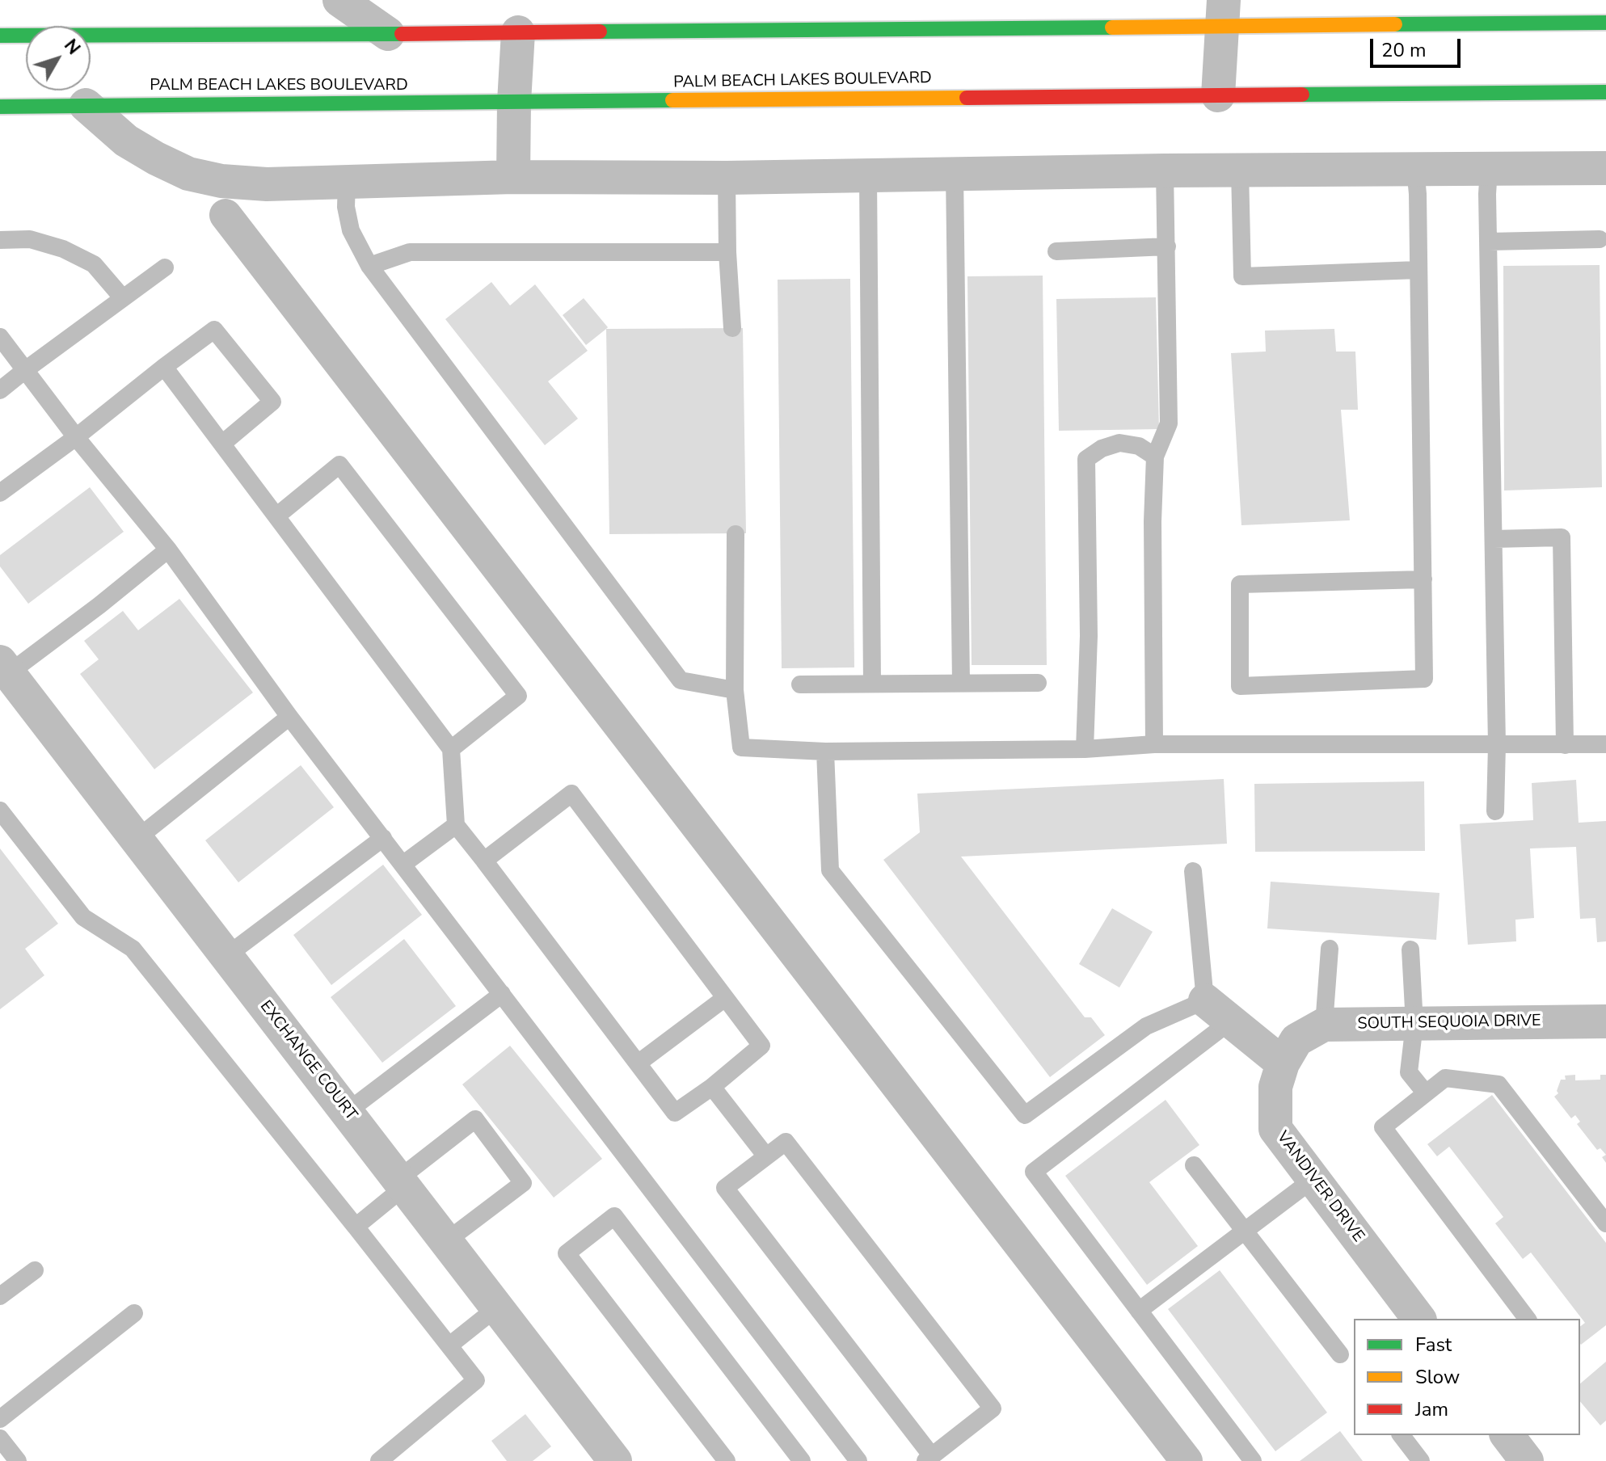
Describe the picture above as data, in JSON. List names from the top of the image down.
{
  "streets": {
    "main road": ["PALM BEACH LAKES BOULEVARD"],
    "street": ["SOUTH SEQUOIA DRIVE", "EXCHANGE COURT", "VANDIVER DRIVE"]
  },
  "crossings": [
    ["SOUTH SEQUOIA DRIVE", "VANDIVER DRIVE"]
  ],
  "legend": ["Fast", "Slow", "Jam"],
  "scale_bar": "20 m",
  "north": "top right"
}
